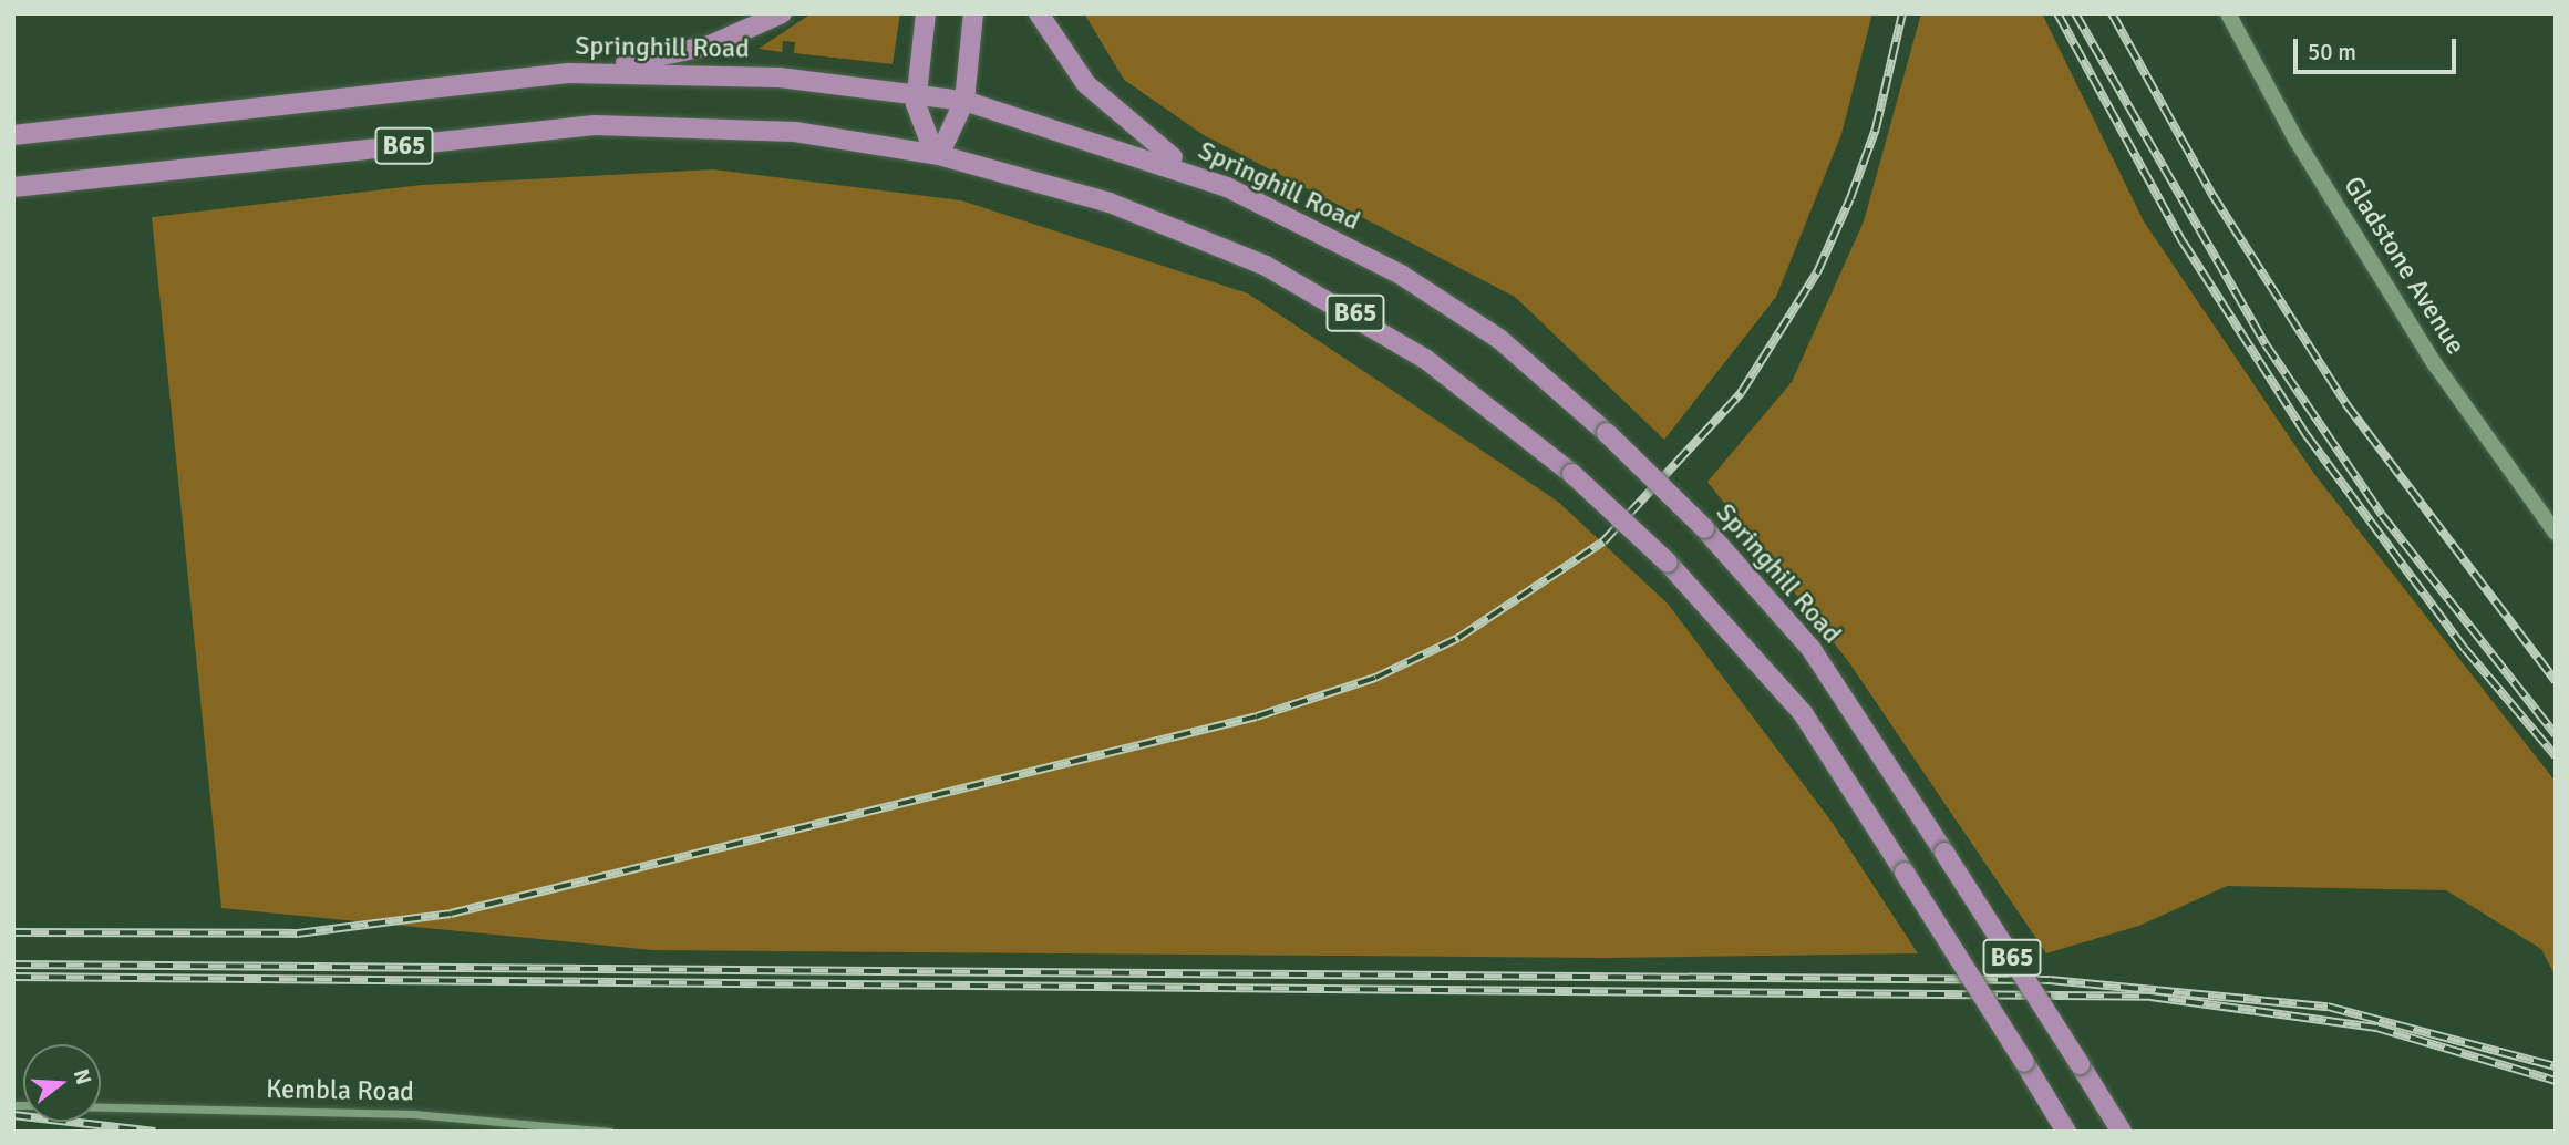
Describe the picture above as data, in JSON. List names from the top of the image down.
{
  "streets": {
    "main road": ["Springhill Road", "B65", "Gladstone Avenue"],
    "street": ["Kembla Road"]
  },
  "scale_bar": "50 m",
  "north": "right"
}
